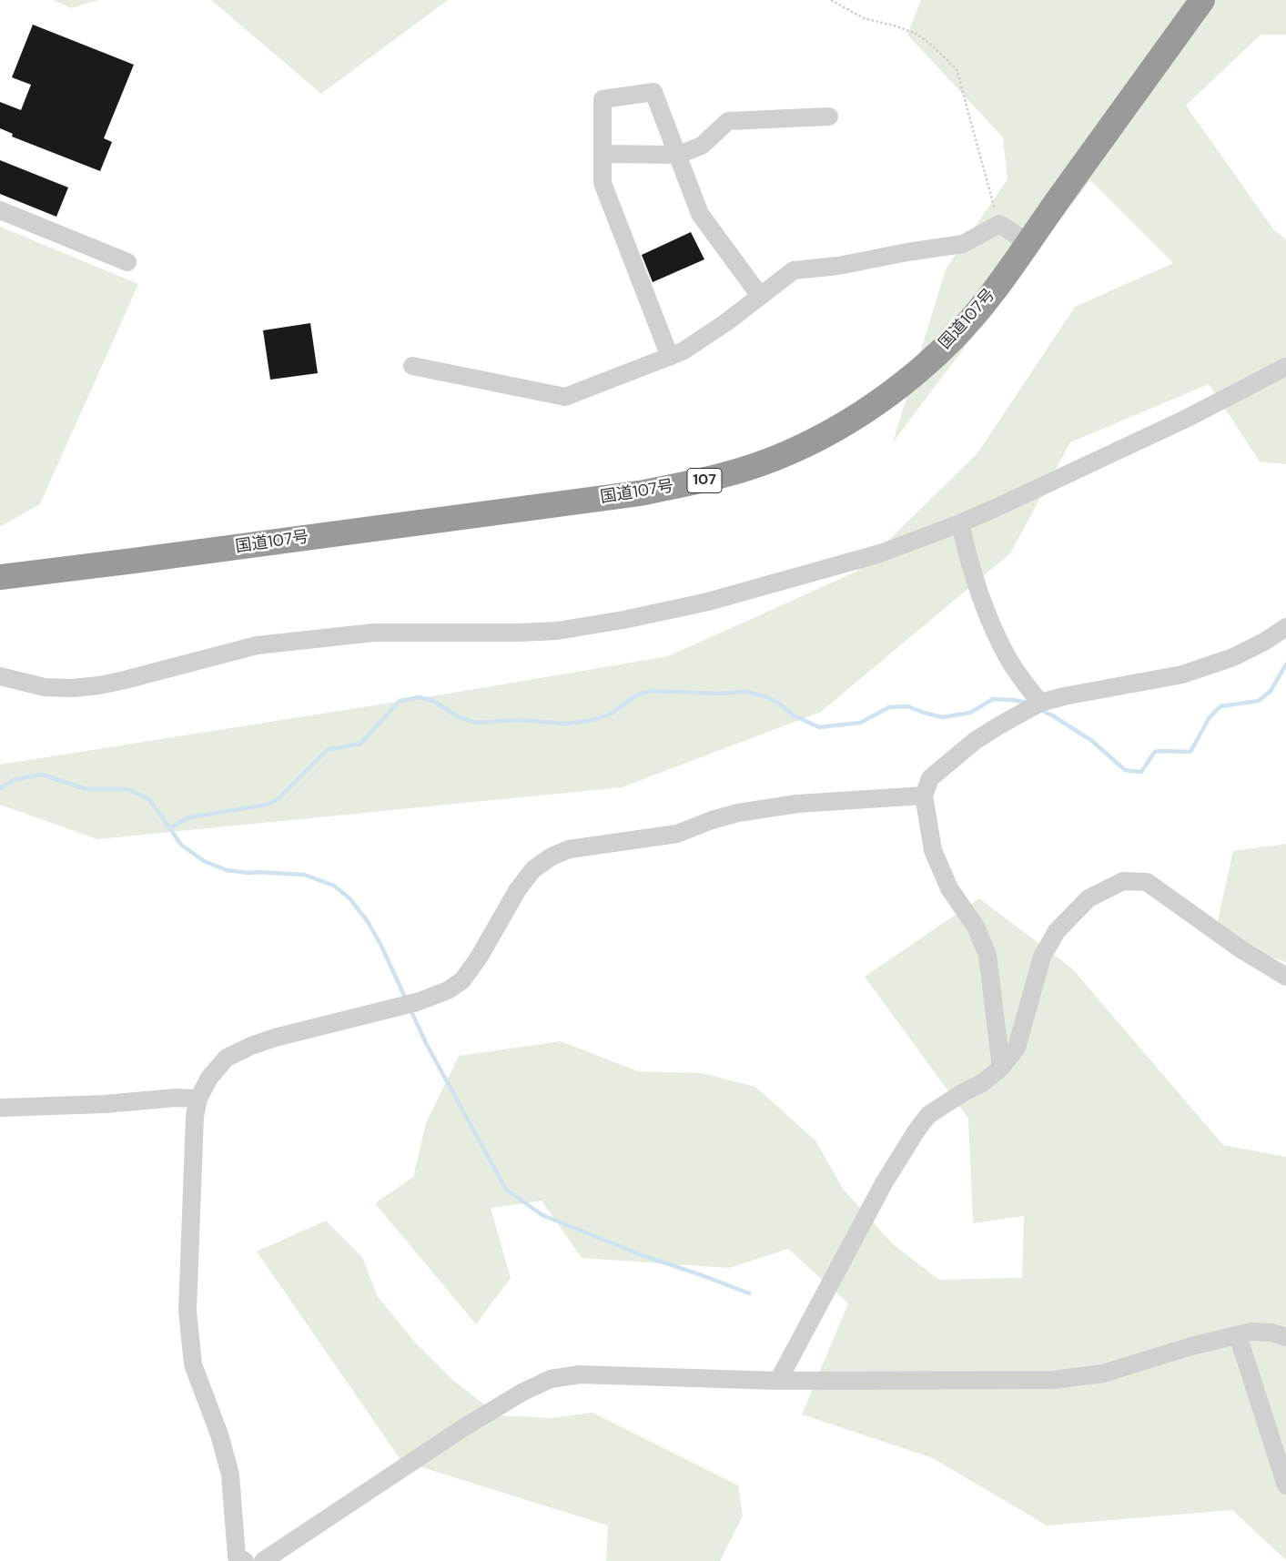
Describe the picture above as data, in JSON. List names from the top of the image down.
{
  "streets": {
    "highway": ["国道107号", "107"]
  }
}
